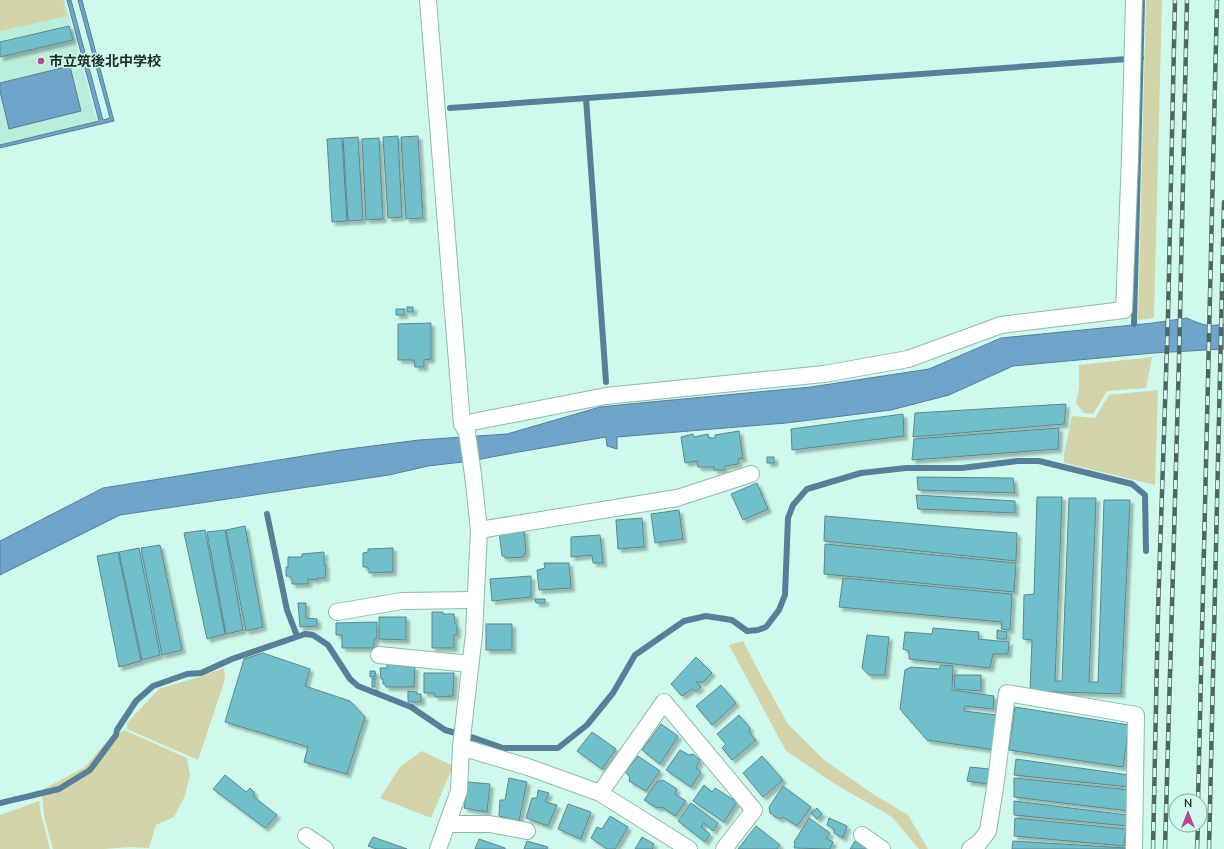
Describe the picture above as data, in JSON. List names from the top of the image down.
{
  "places": ["市立筑後北中学校"],
  "north": "top"
}
